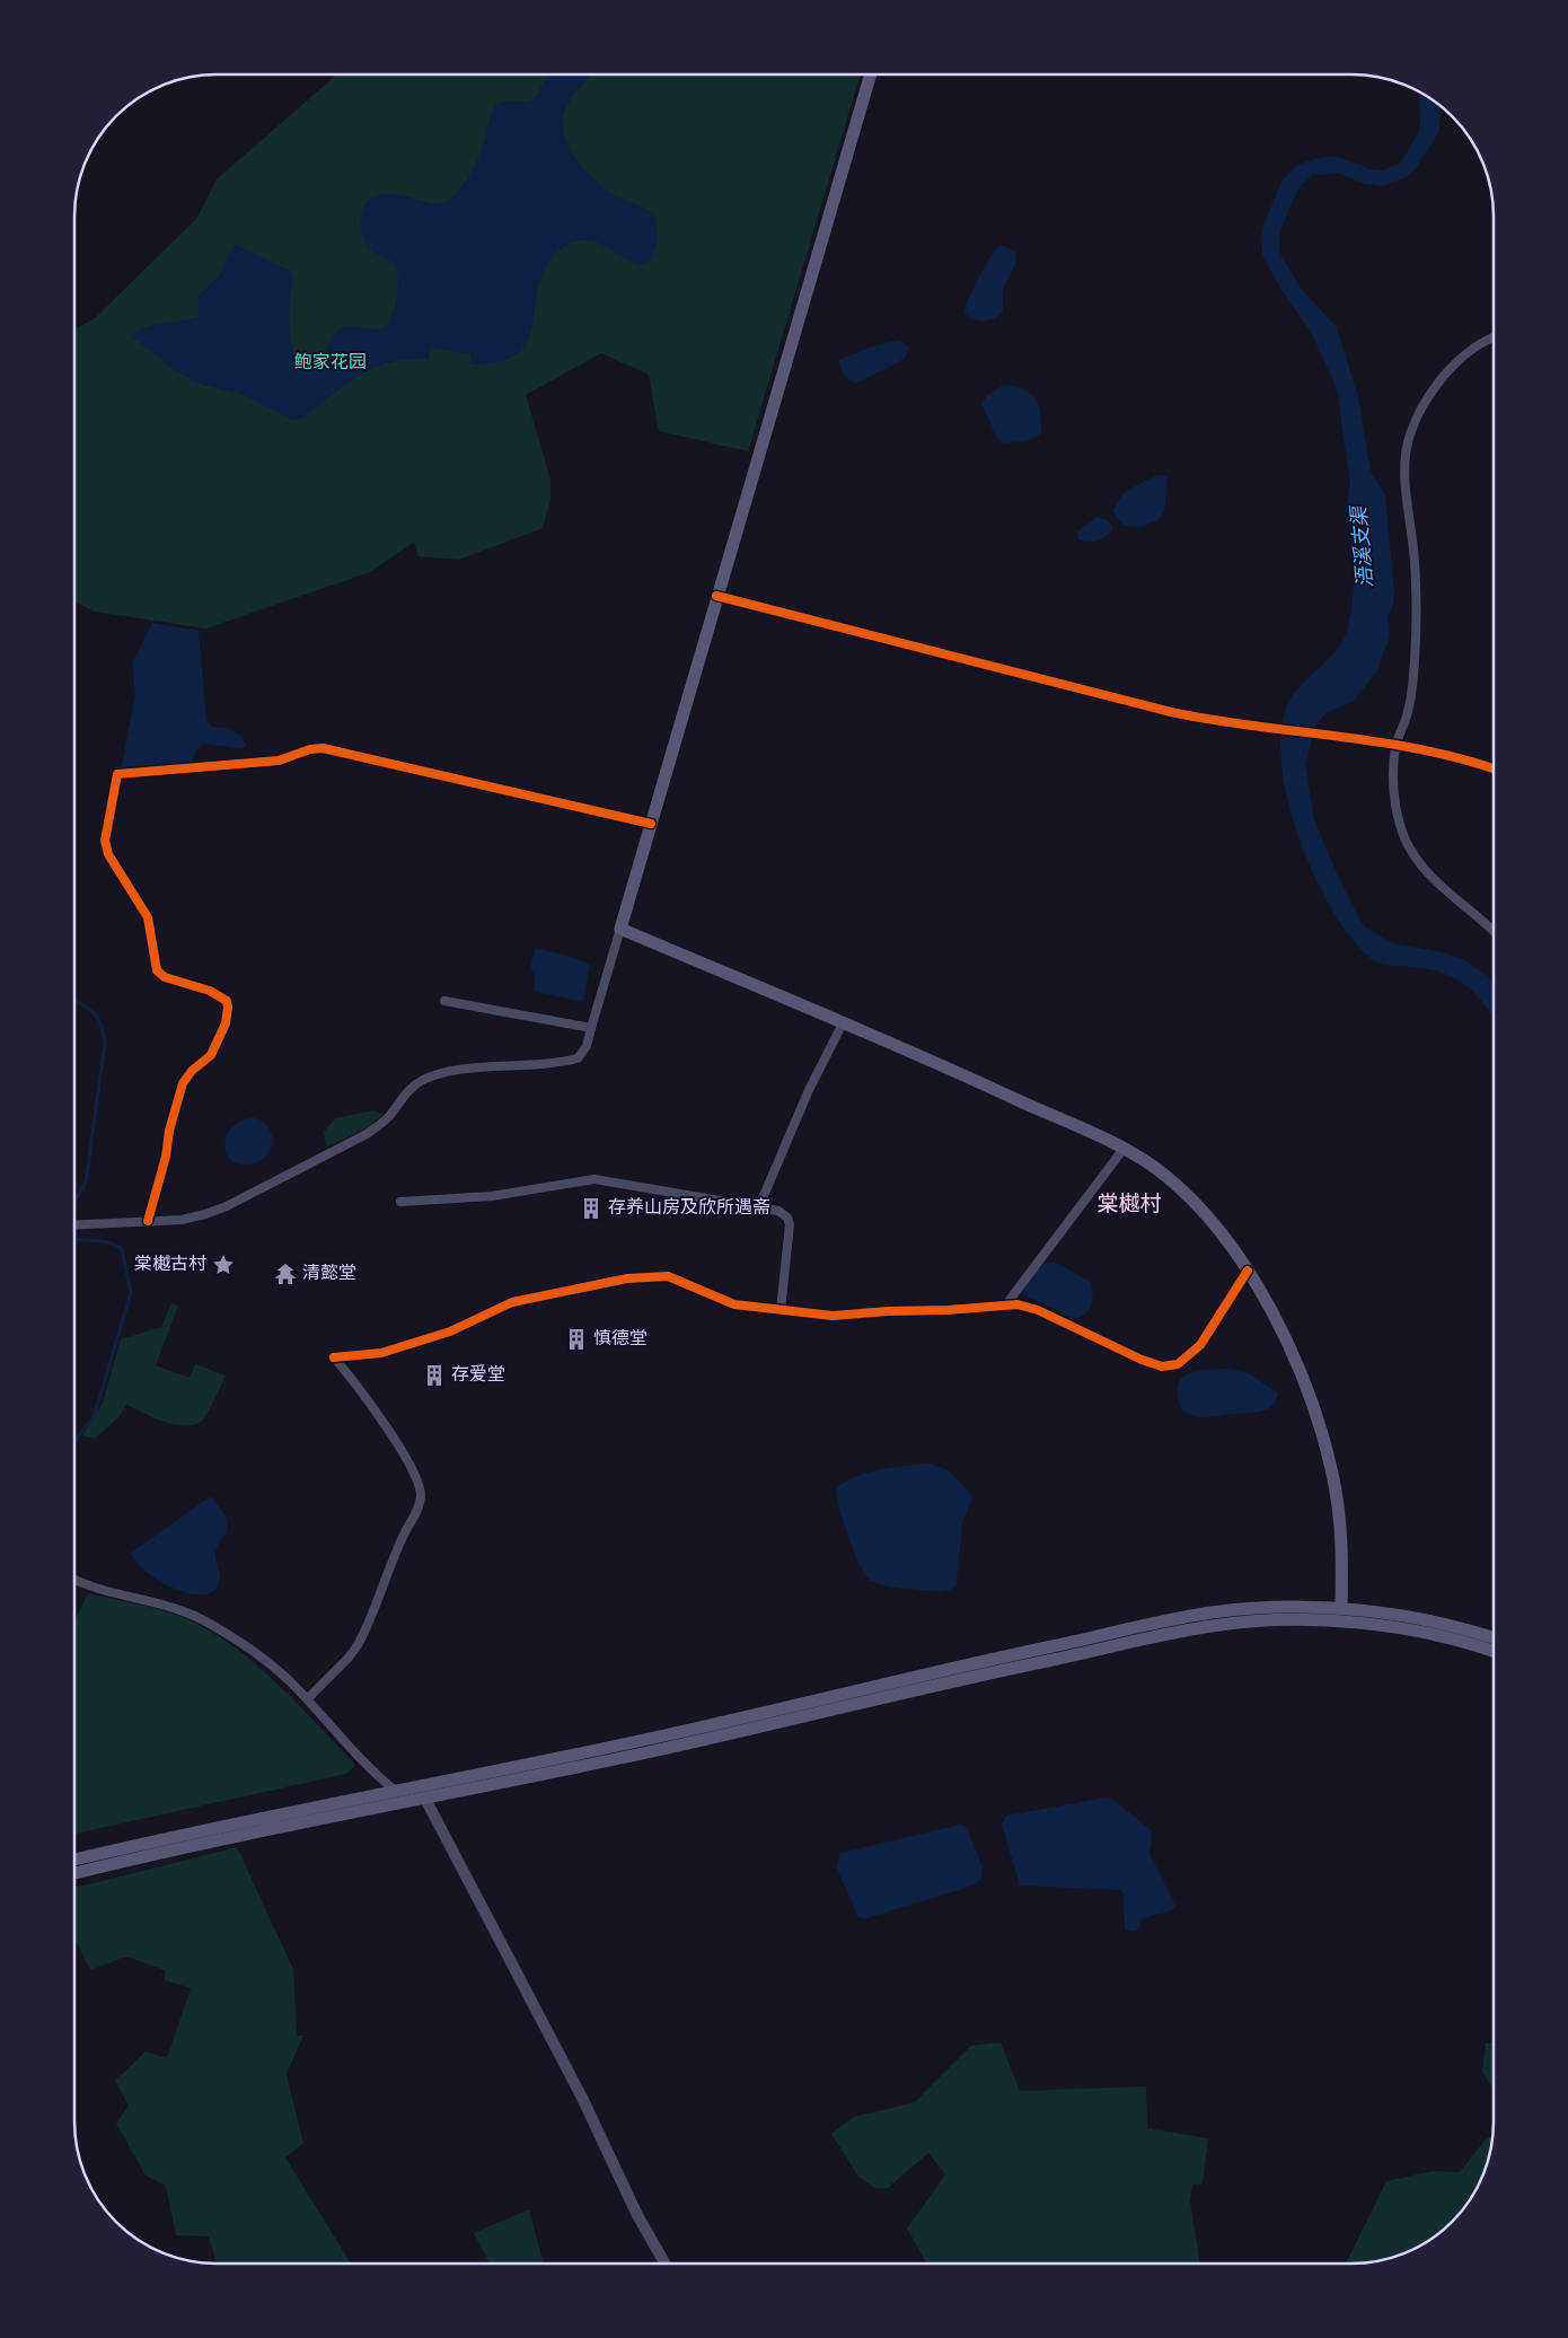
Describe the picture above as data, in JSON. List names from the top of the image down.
{
  "districts": ["棠樾村"],
  "water": ["浯溪支渠"],
  "parks": ["鲍家花园"],
  "places": {
    "building": ["存养山房及欣所遇斋", "慎德堂", "存爱堂"],
    "place": ["棠樾古村"],
    "temple": ["清懿堂"]
  }
}
